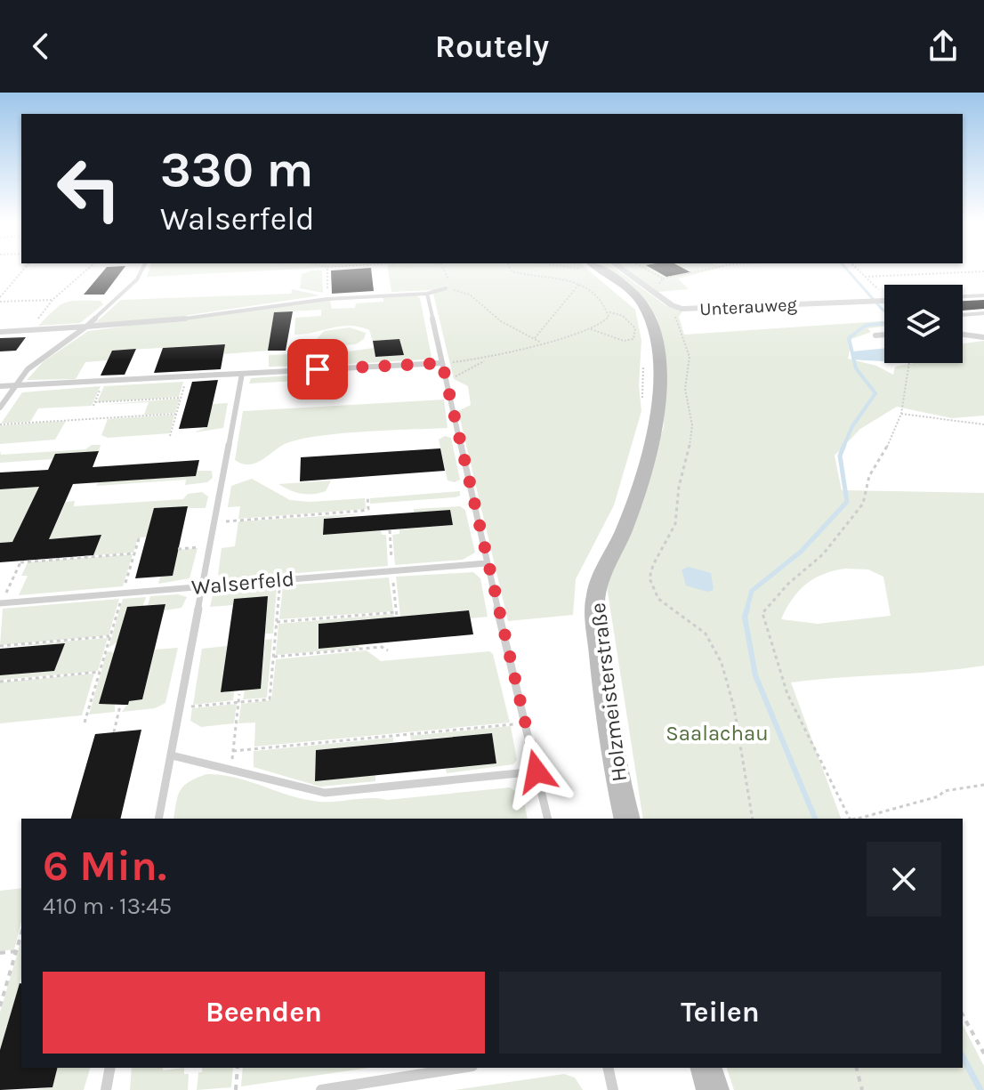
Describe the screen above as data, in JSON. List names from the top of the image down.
{
  "streets": {
    "street": ["Unterauweg", "Holzmeisterstraße"],
    "lane": ["Walserfeld"]
  },
  "parks": ["Saalachau"],
  "page": {
    "header": "Routely",
    "turn": ["330 m", "Walserfeld"],
    "heading": ["6 Min.", "410 m · 13:45"],
    "buttons": ["Beenden", "Teilen"]
  }
}
